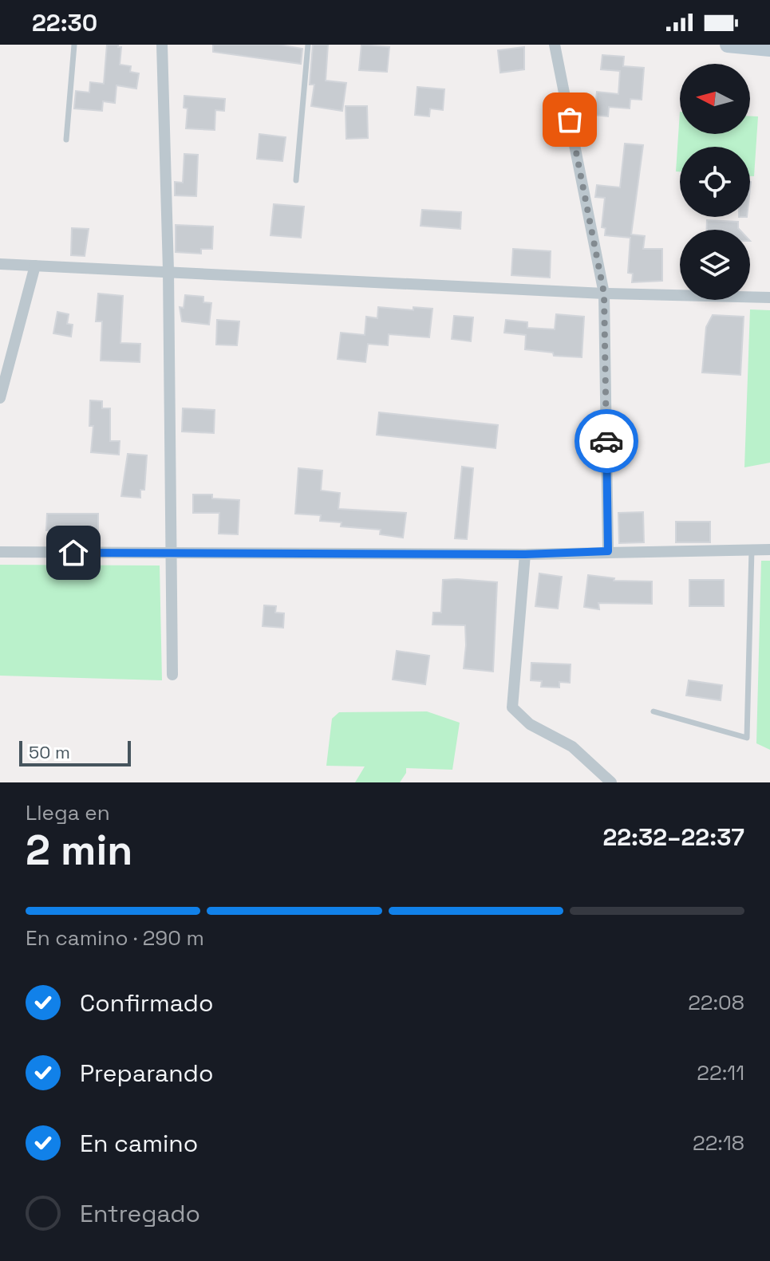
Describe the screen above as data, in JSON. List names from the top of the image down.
{
  "scale_bar": "50 m",
  "north": "left",
  "page": {
    "status": "22:30",
    "scale": "50 m",
    "heading": ["2 min", "Llega en", "22:32–22:37"],
    "bar": "En camino · 290 m",
    "list": [
      ["Confirmado", "22:08"],
      ["Preparando", "22:11"],
      ["En camino", "22:18"],
      "Entregado"
    ]
  }
}
